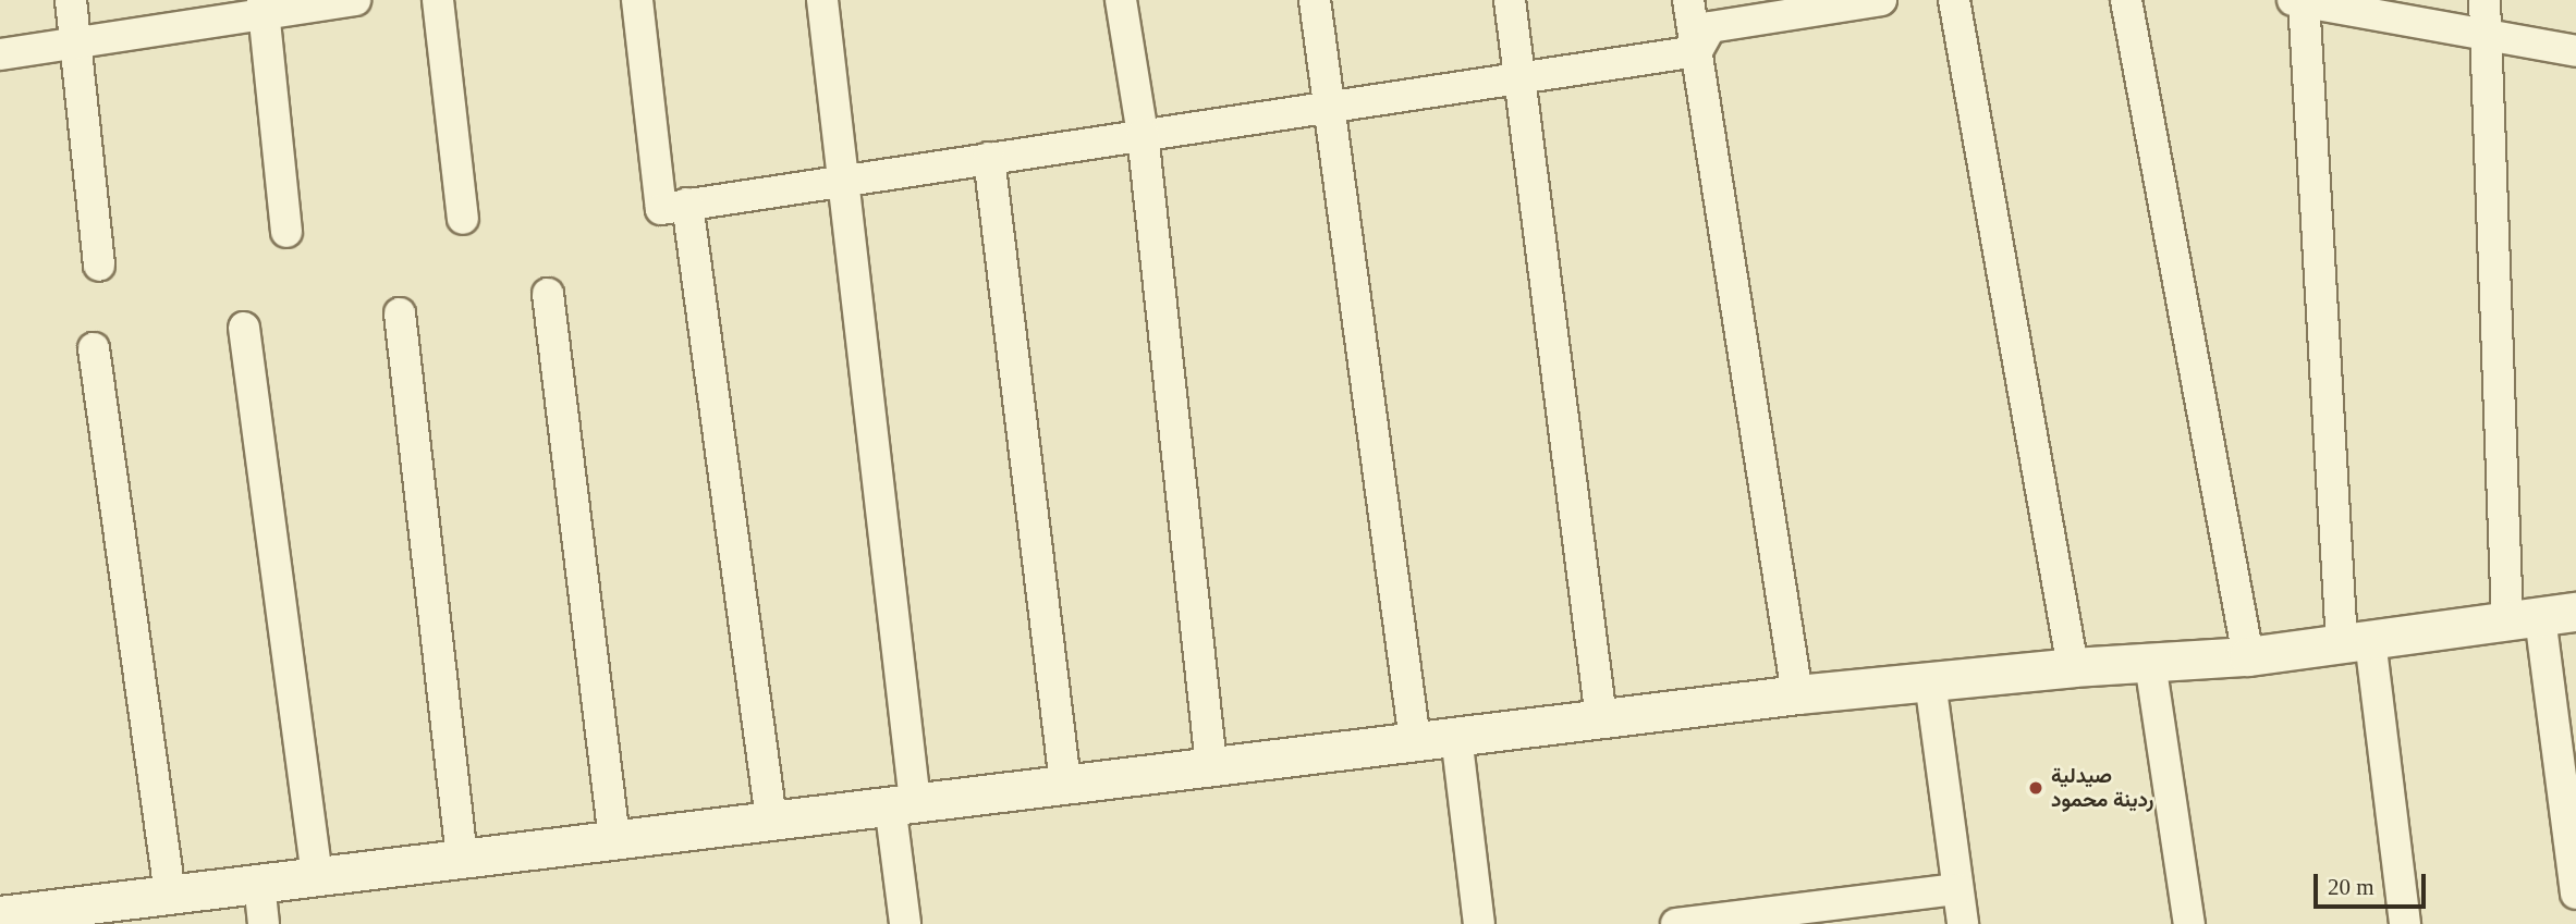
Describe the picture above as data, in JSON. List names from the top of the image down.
{
  "places": ["صيدلية ردينة محمود"],
  "scale_bar": "20 m"
}
